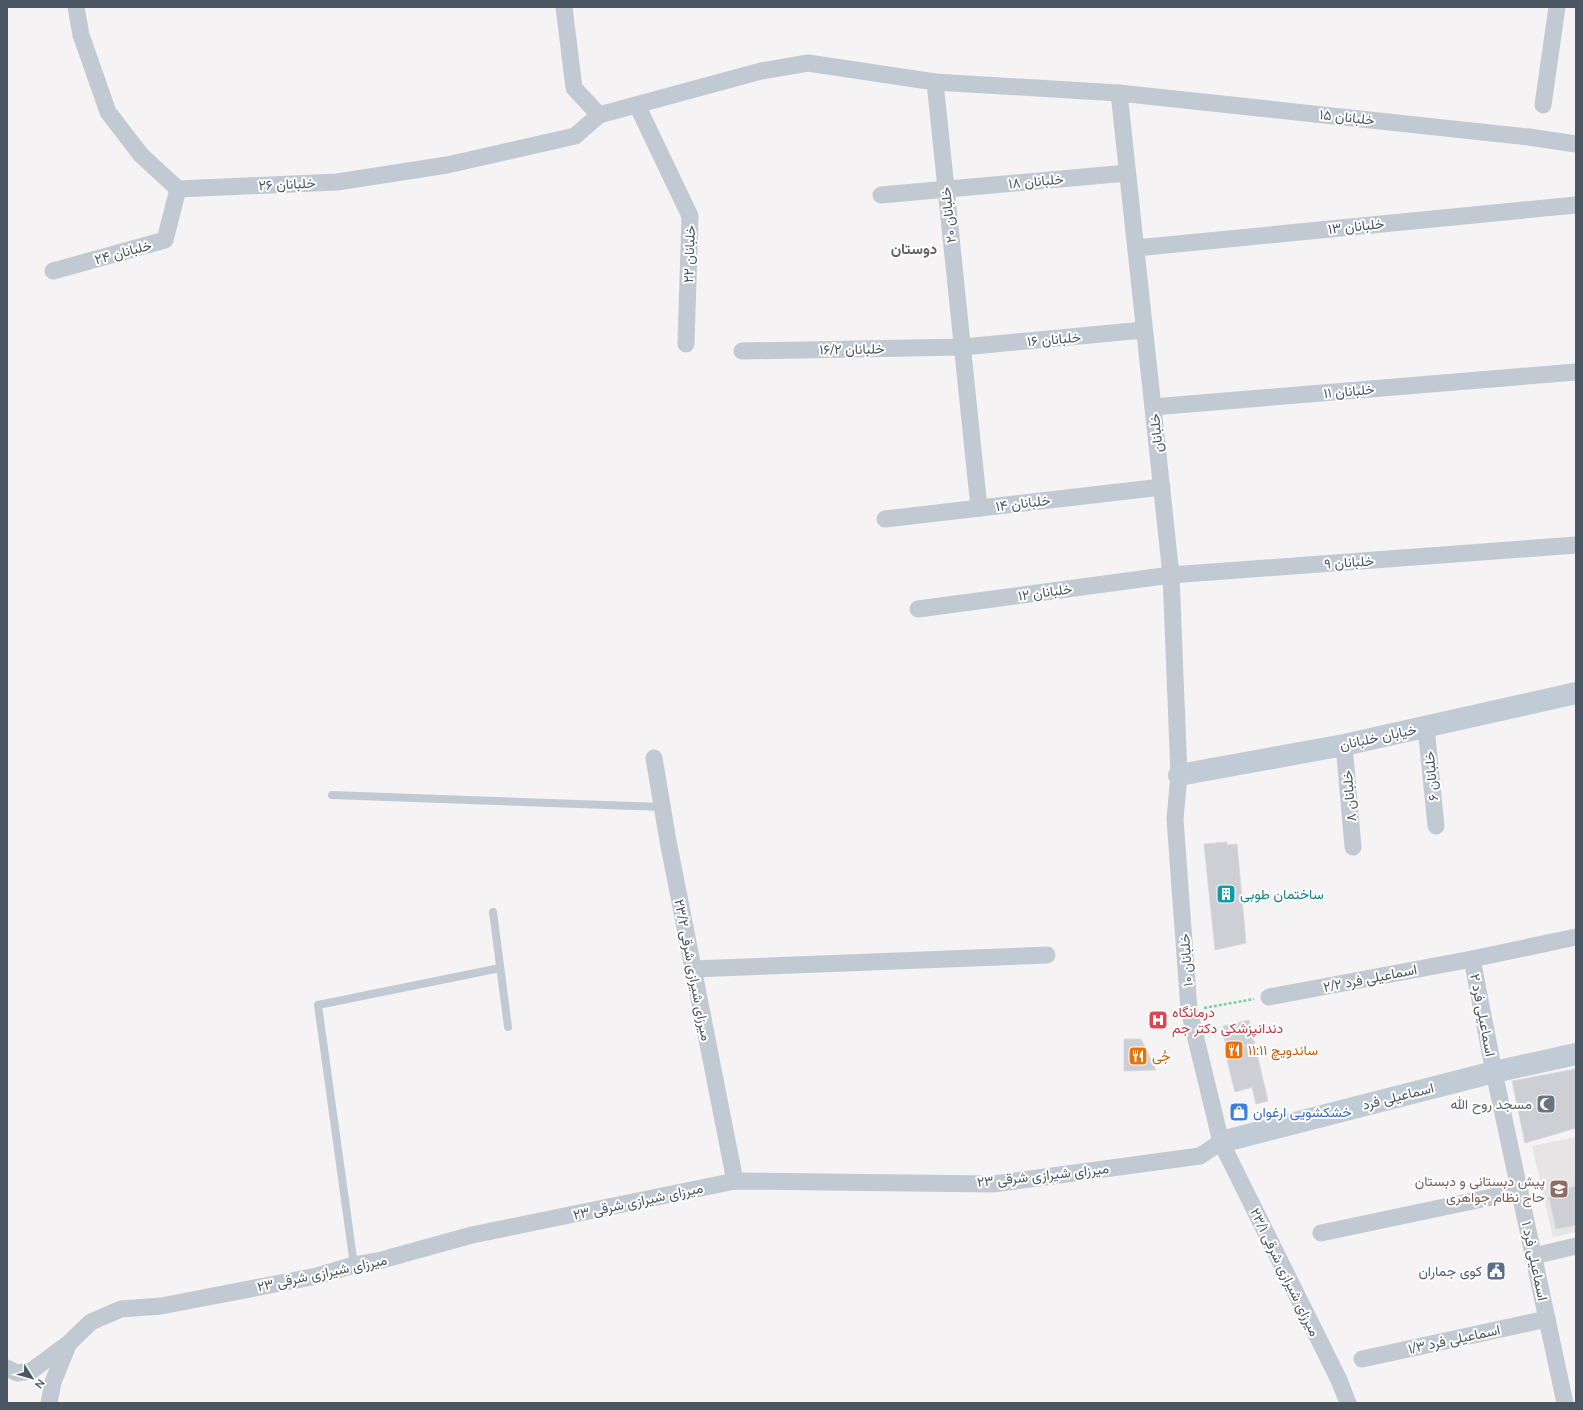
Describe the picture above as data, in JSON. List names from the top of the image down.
{
  "streets": {
    "street": [
      "۱۵ خلبانان",
      "۱۸ خلبانان",
      "۲۶ خلبانان",
      "۲۰ خلبانان",
      "۱۳ خلبانان",
      "۲۴ خلبانان",
      "۲۲ خلبانان",
      "۱۶ خلبانان",
      "۱۶/۲ خلبانان",
      "۱۱ خلبانان",
      "خلبانان",
      "۱۴ خلبانان",
      "۹ خلبانان",
      "۱۲ خلبانان",
      "خیابان خلبانان",
      "۶ خلبانان",
      "۸ خلبانان",
      "۱۰ خلبانان",
      "۲۳/۲ میرزای شیرازی شرقی",
      "۲/۲ اسماعیلی فرد",
      "۲ اسماعیلی فرد",
      "اسماعیلی فرد",
      "۲۳ میرزای شیرازی شرقی",
      "۱ اسماعیلی فرد",
      "۲۳/۱ میرزای شیرازی شرقی",
      "۱/۳ اسماعیلی فرد"
    ]
  },
  "crossings": [
    ["۱۵ خلبانان", "۲۶ خلبانان"],
    ["۱۵ خلبانان", "۲۰ خلبانان"],
    ["۱۵ خلبانان", "۲۲ خلبانان"],
    ["۱۵ خلبانان", "خلبانان"],
    ["۱۸ خلبانان", "۲۰ خلبانان"],
    ["۱۸ خلبانان", "خلبانان"],
    ["۲۶ خلبانان", "۲۴ خلبانان"],
    ["۲۰ خلبانان", "۱۶ خلبانان"],
    ["۲۰ خلبانان", "۱۶/۲ خلبانان"],
    ["۲۰ خلبانان", "۱۴ خلبانان"],
    ["۱۳ خلبانان", "خلبانان"],
    ["۱۶ خلبانان", "۱۶/۲ خلبانان"],
    ["۱۶ خلبانان", "خلبانان"],
    ["۱۱ خلبانان", "خلبانان"],
    ["خلبانان", "۱۴ خلبانان"],
    ["خلبانان", "۹ خلبانان"],
    ["خلبانان", "۱۲ خلبانان"],
    ["خلبانان", "خیابان خلبانان"],
    ["خلبانان", "۱۰ خلبانان"],
    ["۹ خلبانان", "۱۲ خلبانان"],
    ["خیابان خلبانان", "۶ خلبانان"],
    ["خیابان خلبانان", "۸ خلبانان"],
    ["خیابان خلبانان", "۱۰ خلبانان"],
    ["۱۰ خلبانان", "اسماعیلی فرد"],
    ["۱۰ خلبانان", "۲۳ میرزای شیرازی شرقی"],
    ["۱۰ خلبانان", "۲۳/۱ میرزای شیرازی شرقی"],
    ["۲۳/۲ میرزای شیرازی شرقی", "۲۳ میرزای شیرازی شرقی"],
    ["۲/۲ اسماعیلی فرد", "۲ اسماعیلی فرد"],
    ["۲ اسماعیلی فرد", "اسماعیلی فرد"],
    ["۲ اسماعیلی فرد", "۱ اسماعیلی فرد"],
    ["اسماعیلی فرد", "۲۳ میرزای شیرازی شرقی"],
    ["اسماعیلی فرد", "۱ اسماعیلی فرد"],
    ["اسماعیلی فرد", "۲۳/۱ میرزای شیرازی شرقی"],
    ["۲۳ میرزای شیرازی شرقی", "۲۳/۱ میرزای شیرازی شرقی"],
    ["۱ اسماعیلی فرد", "۱/۳ اسماعیلی فرد"]
  ],
  "districts": ["دوستان"],
  "places": {
    "building": ["ساختمان طوبی"],
    "hospital": ["درمانگاه دندانپزشکی دکتر جم"],
    "restaurant": ["ساندویچ ۱۱:۱۱", "جُی"],
    "mosque": ["مسجد روح الله"],
    "shop": ["خشکشویی ارغوان"],
    "school or university": ["پیش دبستانی و دبستان حاج نظام جواهری"],
    "public building": ["کوی جماران"]
  },
  "north": "bottom right"
}
